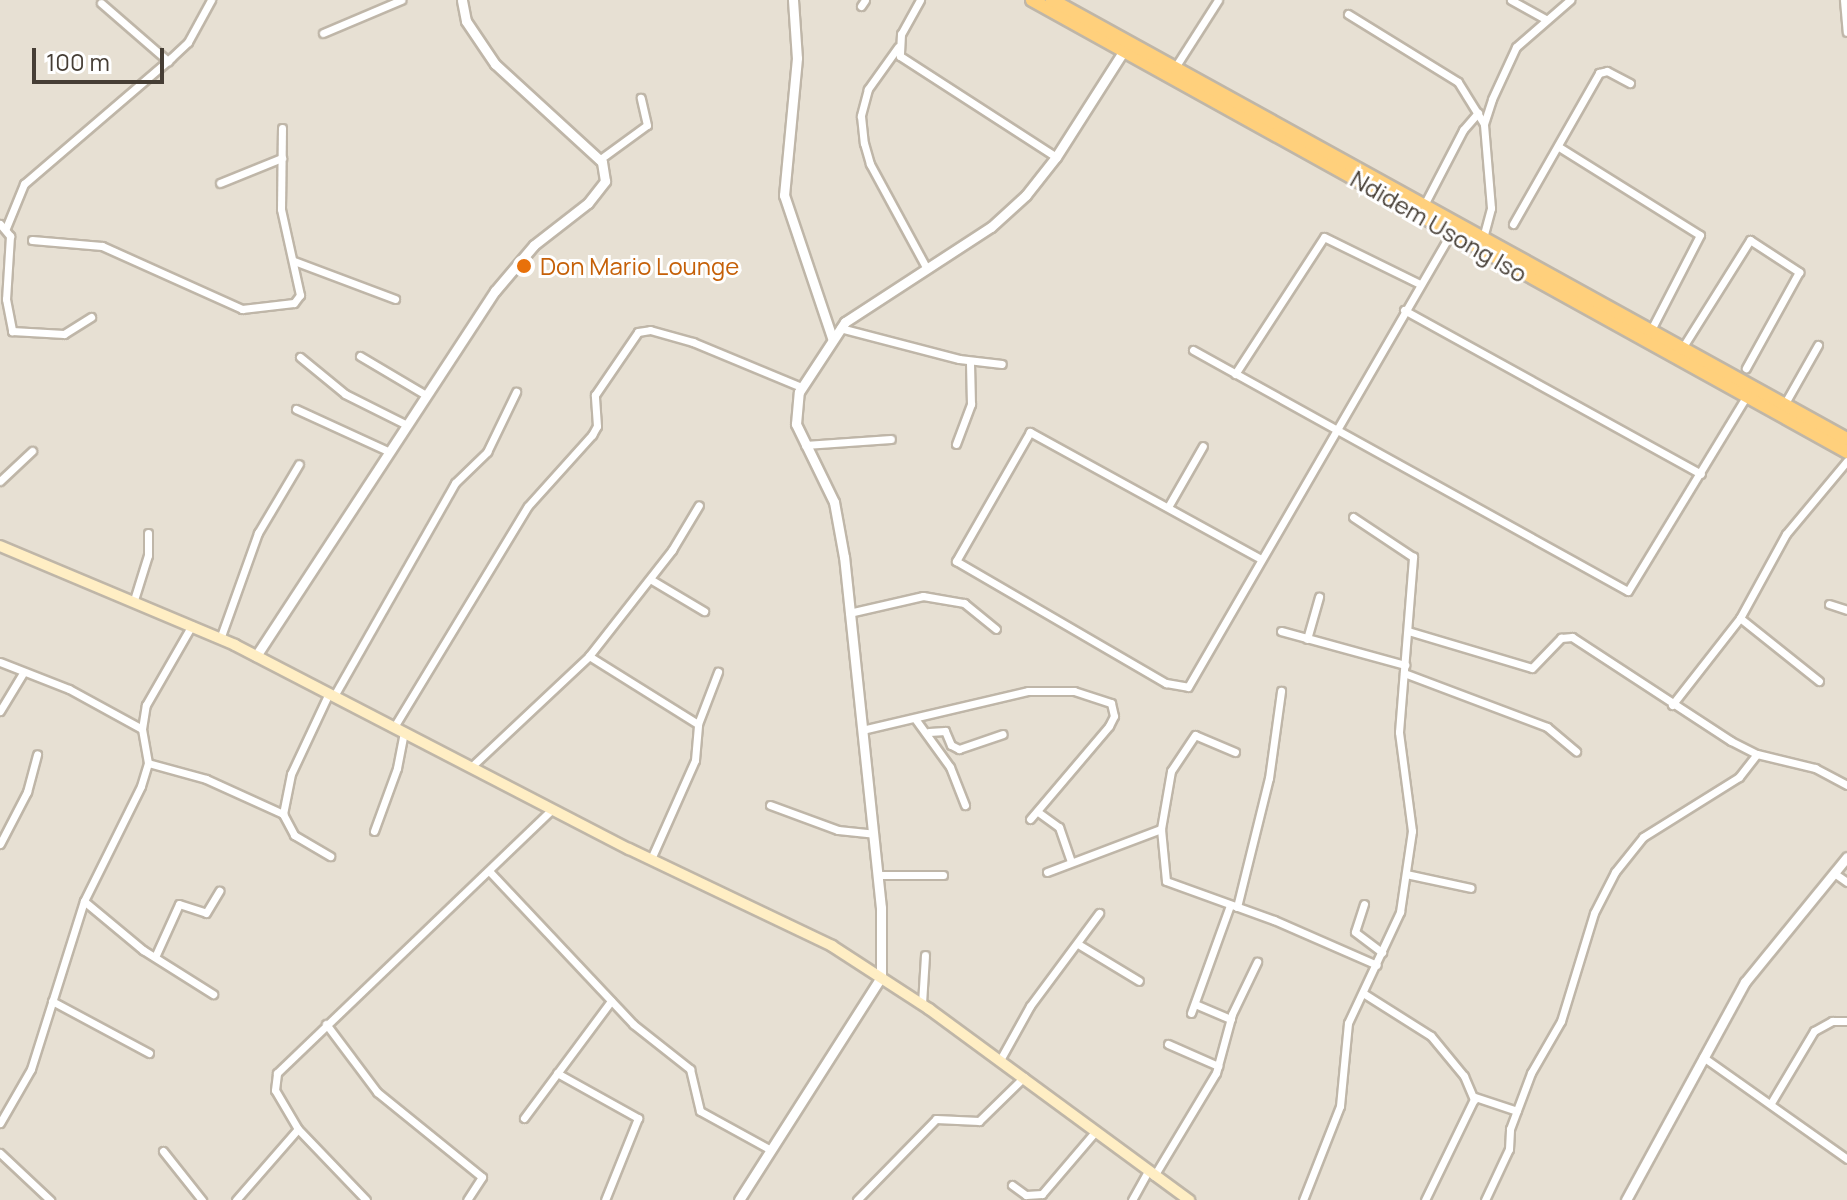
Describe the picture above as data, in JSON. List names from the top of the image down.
{
  "streets": {
    "highway": ["Ndidem Usong Iso"]
  },
  "places": ["Don Mario Lounge"],
  "scale_bar": "100 m"
}
